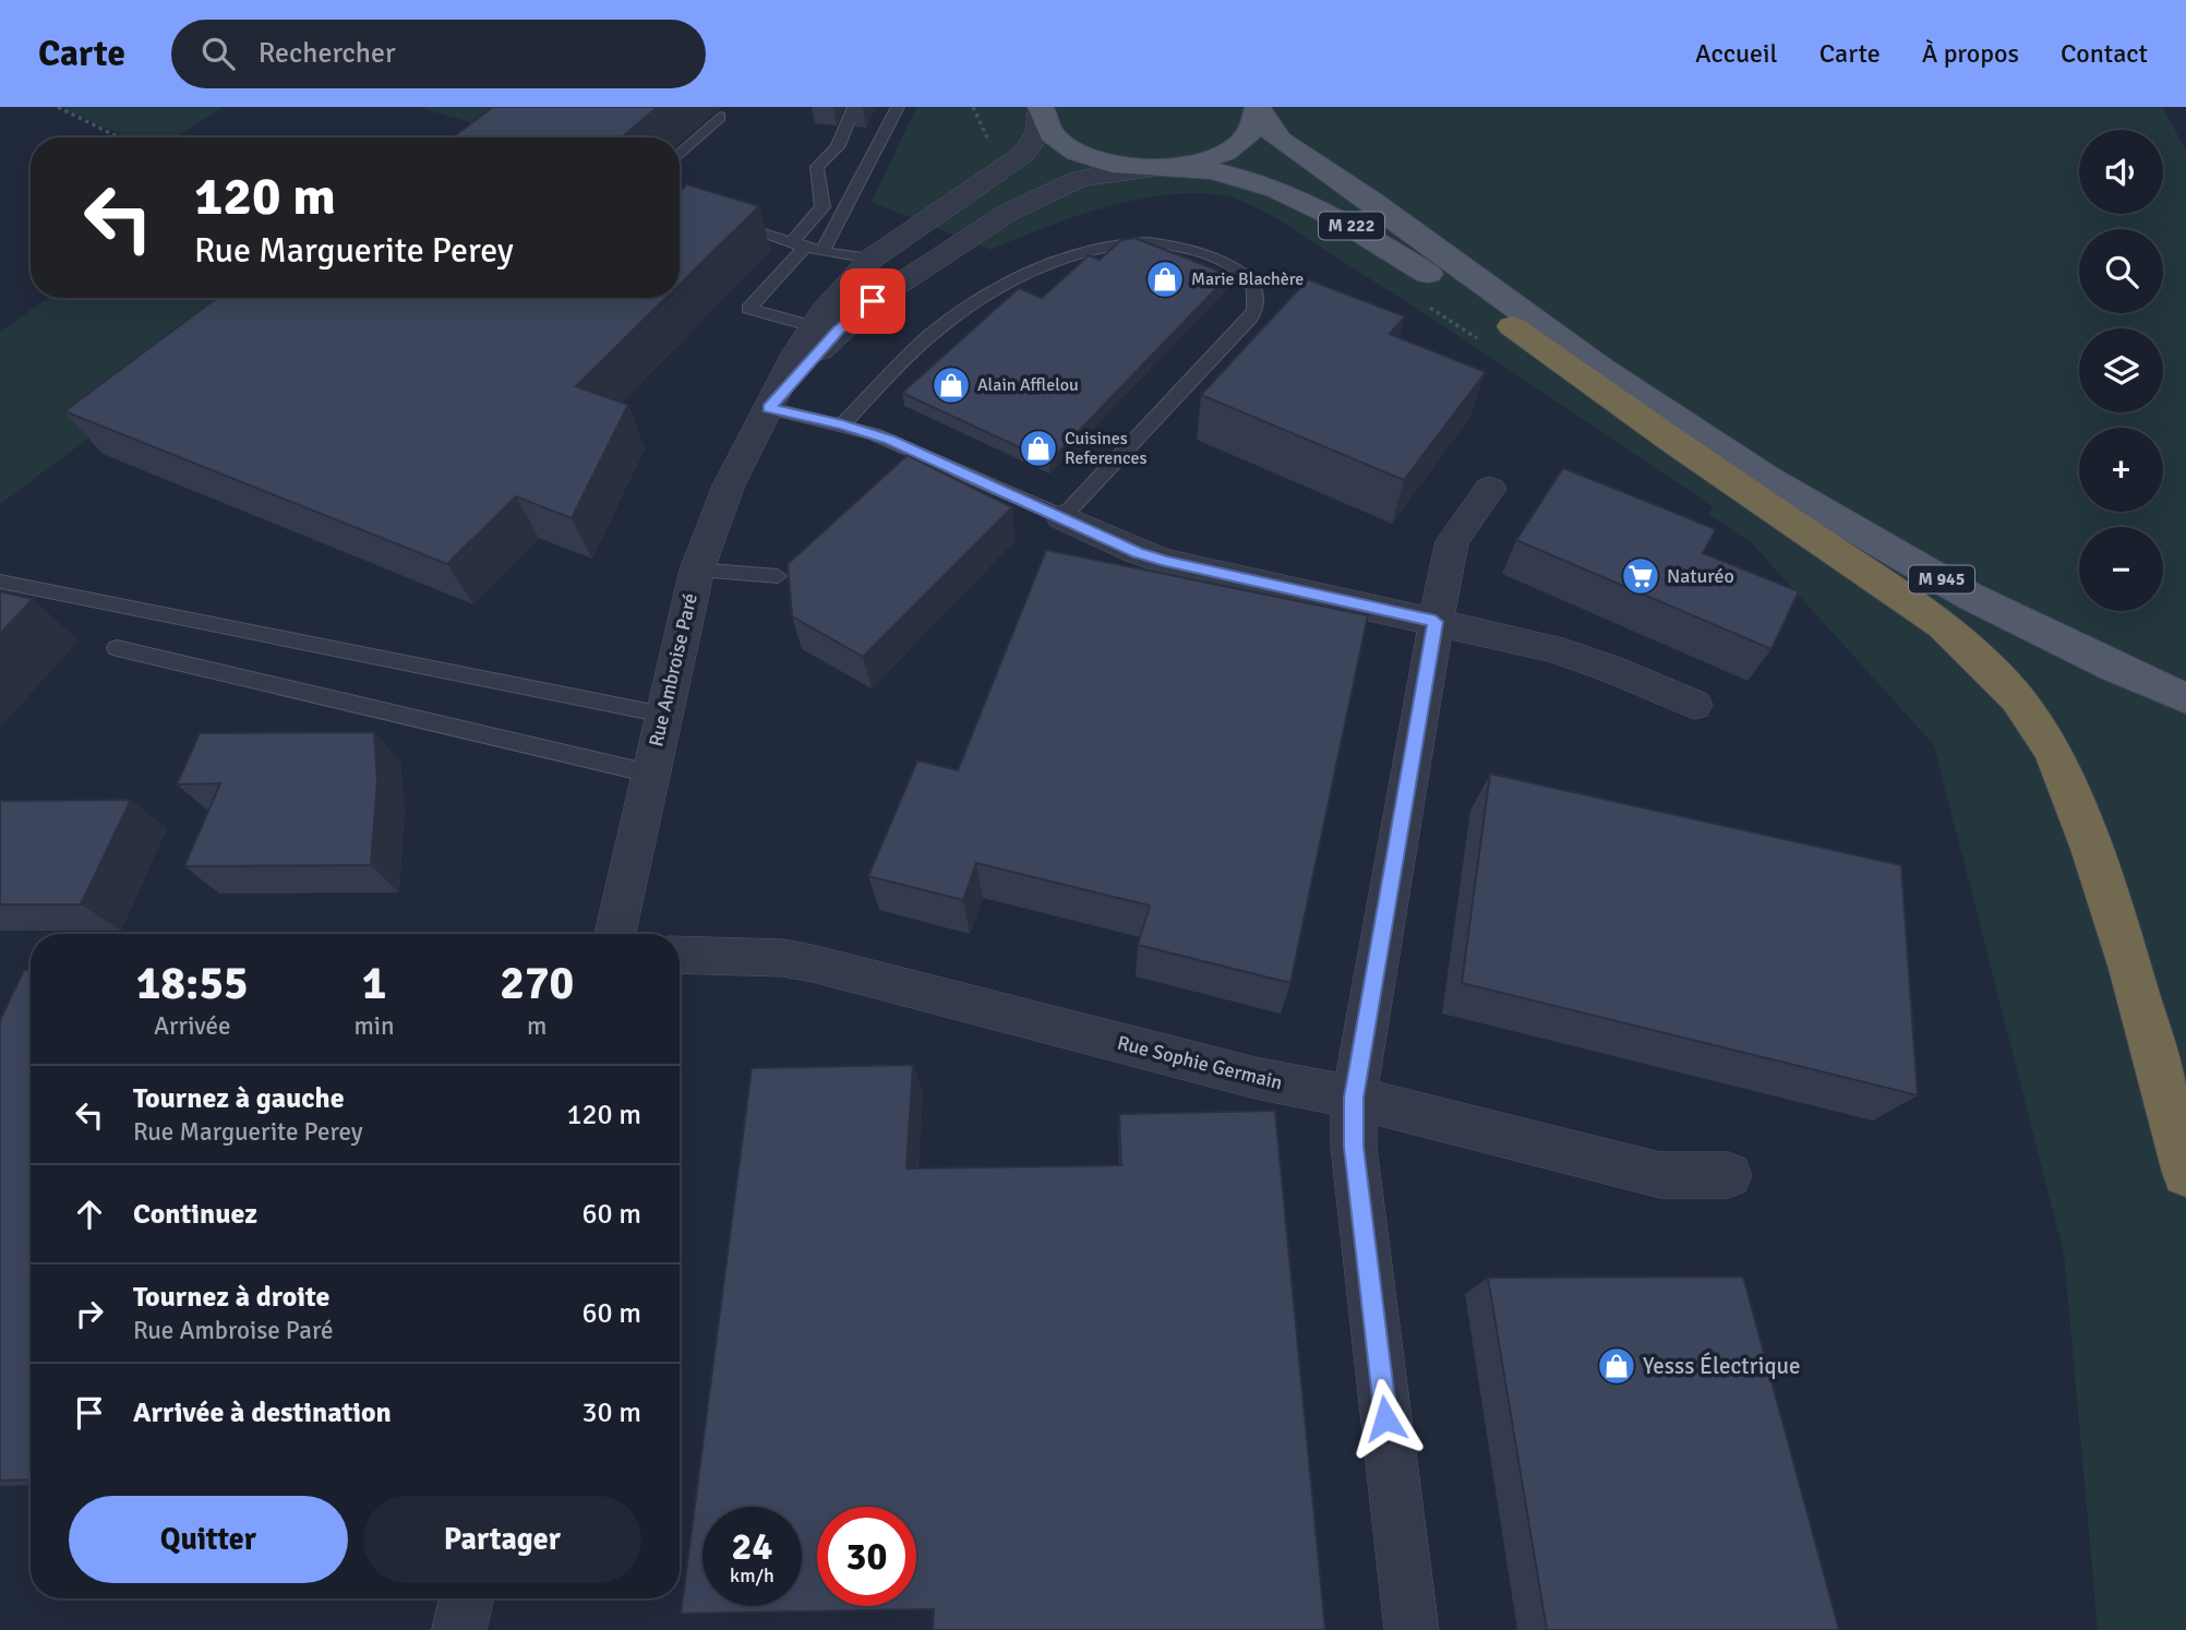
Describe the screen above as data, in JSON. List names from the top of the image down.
{
  "streets": {
    "main road": ["M 222", "M 945"],
    "street": ["Rue Ambroise Paré", "Rue Sophie Germain"]
  },
  "crossings": [
    ["M 222", "M 945"],
    ["M 222", "Rue Ambroise Paré"]
  ],
  "places": {
    "shop": [
      "Marie Blachère",
      "Alain Afflelou",
      "Cuisines References",
      "Yesss Électrique"
    ],
    "supermarket": ["Naturéo"]
  },
  "page": {
    "header": "Carte",
    "search": "Rechercher",
    "nav": [
      "Accueil",
      "Carte",
      "À propos",
      "Contact"
    ],
    "map_buttons": ["+", "−"],
    "turn": ["120 m", "Rue Marguerite Perey"],
    "eta": [
      "18:55",
      "Arrivée",
      "1",
      "min",
      "270",
      "m"
    ],
    "list": [
      {
        "name": "Tournez à gauche",
        "note": "Rue Marguerite Perey",
        "value": "120 m"
      },
      {
        "name": "Continuez",
        "value": "60 m"
      },
      {
        "name": "Tournez à droite",
        "note": "Rue Ambroise Paré",
        "value": "60 m"
      },
      {
        "name": "Arrivée à destination",
        "value": "30 m"
      }
    ],
    "buttons": ["Quitter", "Partager"],
    "speed": "24 km/h",
    "limit": "30"
  }
}
